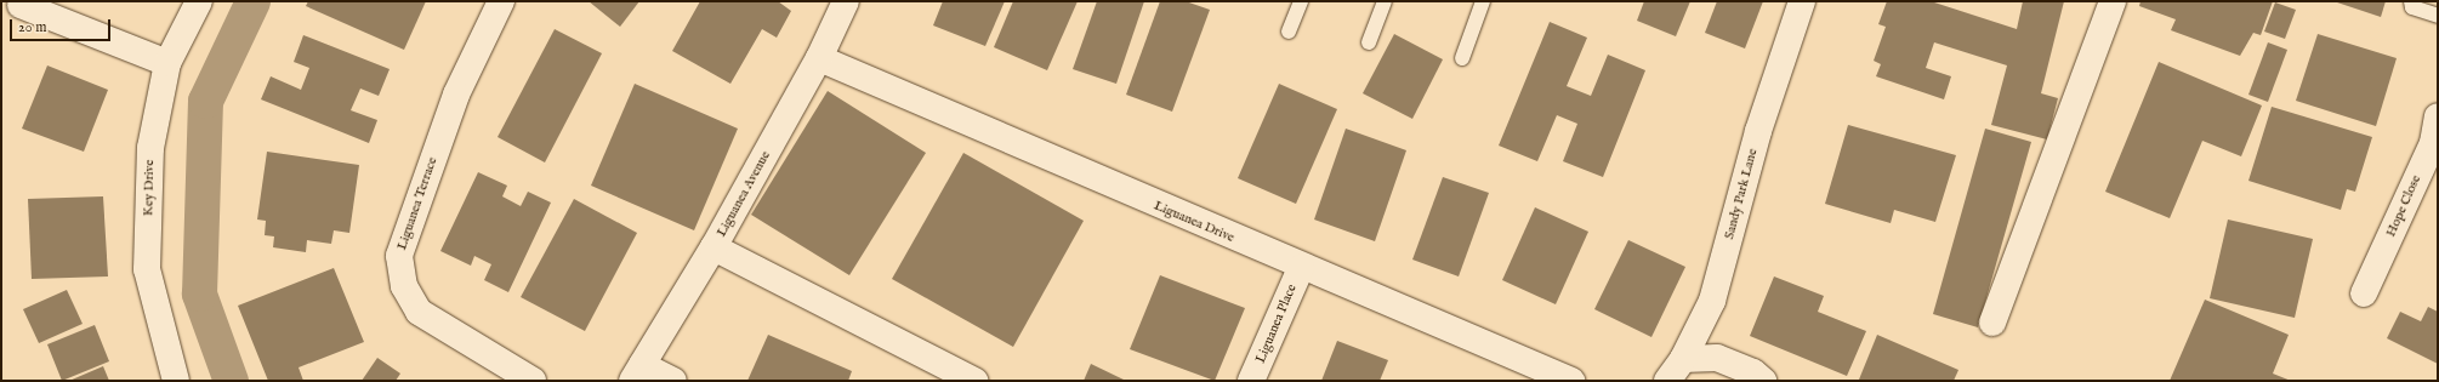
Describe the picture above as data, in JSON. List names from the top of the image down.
{
  "streets": {
    "street": [
      "Key Drive",
      "Liguanea Avenue",
      "Sandy Park Lane",
      "Liguanea Terrace",
      "Hope Close",
      "Liguanea Drive",
      "Liguanea Place"
    ]
  },
  "crossings": [
    ["Liguanea Avenue", "Liguanea Drive"],
    ["Liguanea Drive", "Liguanea Place"]
  ],
  "scale_bar": "20 m"
}
